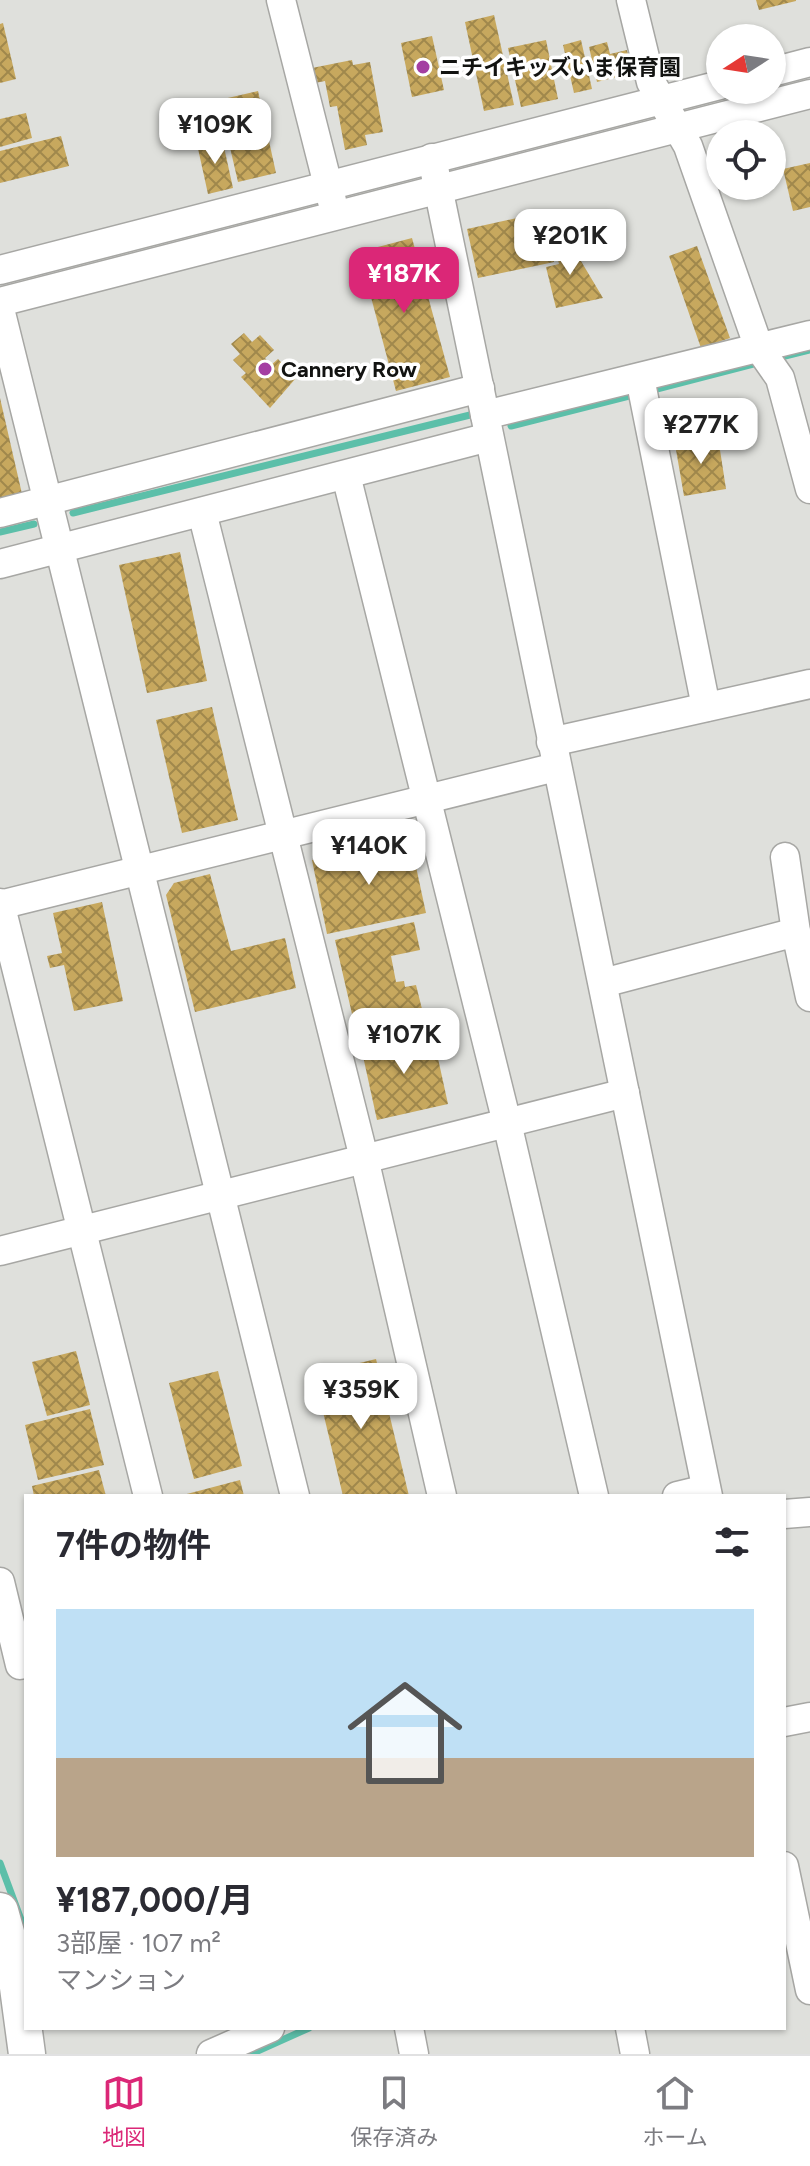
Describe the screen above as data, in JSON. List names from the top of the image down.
{
  "places": ["ニチイキッズいま保育園", "Cannery Row"],
  "north": "left",
  "page": {
    "price": [
      "¥109K",
      "¥201K",
      "¥187K",
      "¥277K",
      "¥140K",
      "¥107K",
      "¥359K"
    ],
    "heading": "7件の物件",
    "list": [
      {
        "name": "¥187,000/月",
        "note": "3部屋 · 107 m² · マンション"
      }
    ],
    "tabs": ["地図", "保存済み", "ホーム"]
  }
}
